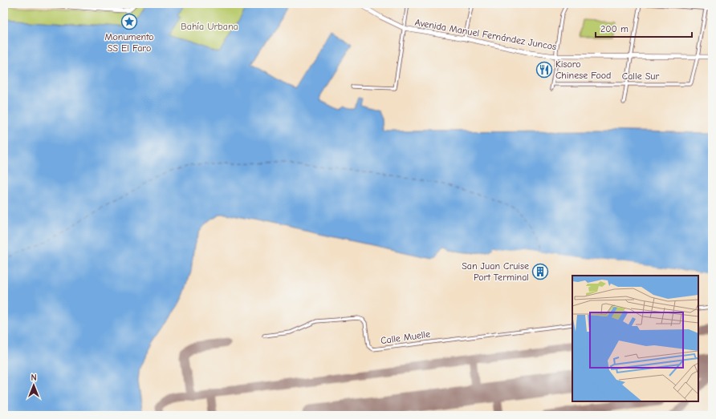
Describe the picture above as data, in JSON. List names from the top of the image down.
{
  "streets": {
    "main road": ["Avenida Manuel Fernández Juncos"],
    "street": ["Calle Sur", "Calle Muelle"]
  },
  "crossings": [
    ["Avenida Manuel Fernández Juncos", "Calle Sur"]
  ],
  "parks": ["Bahía Urbana"],
  "places": {
    "place": ["Monumento SS El Faro"],
    "restaurant": ["Kisoro Chinese Food"],
    "building": ["San Juan Cruise Port Terminal"]
  },
  "scale_bar": "200 m",
  "north": "top"
}
